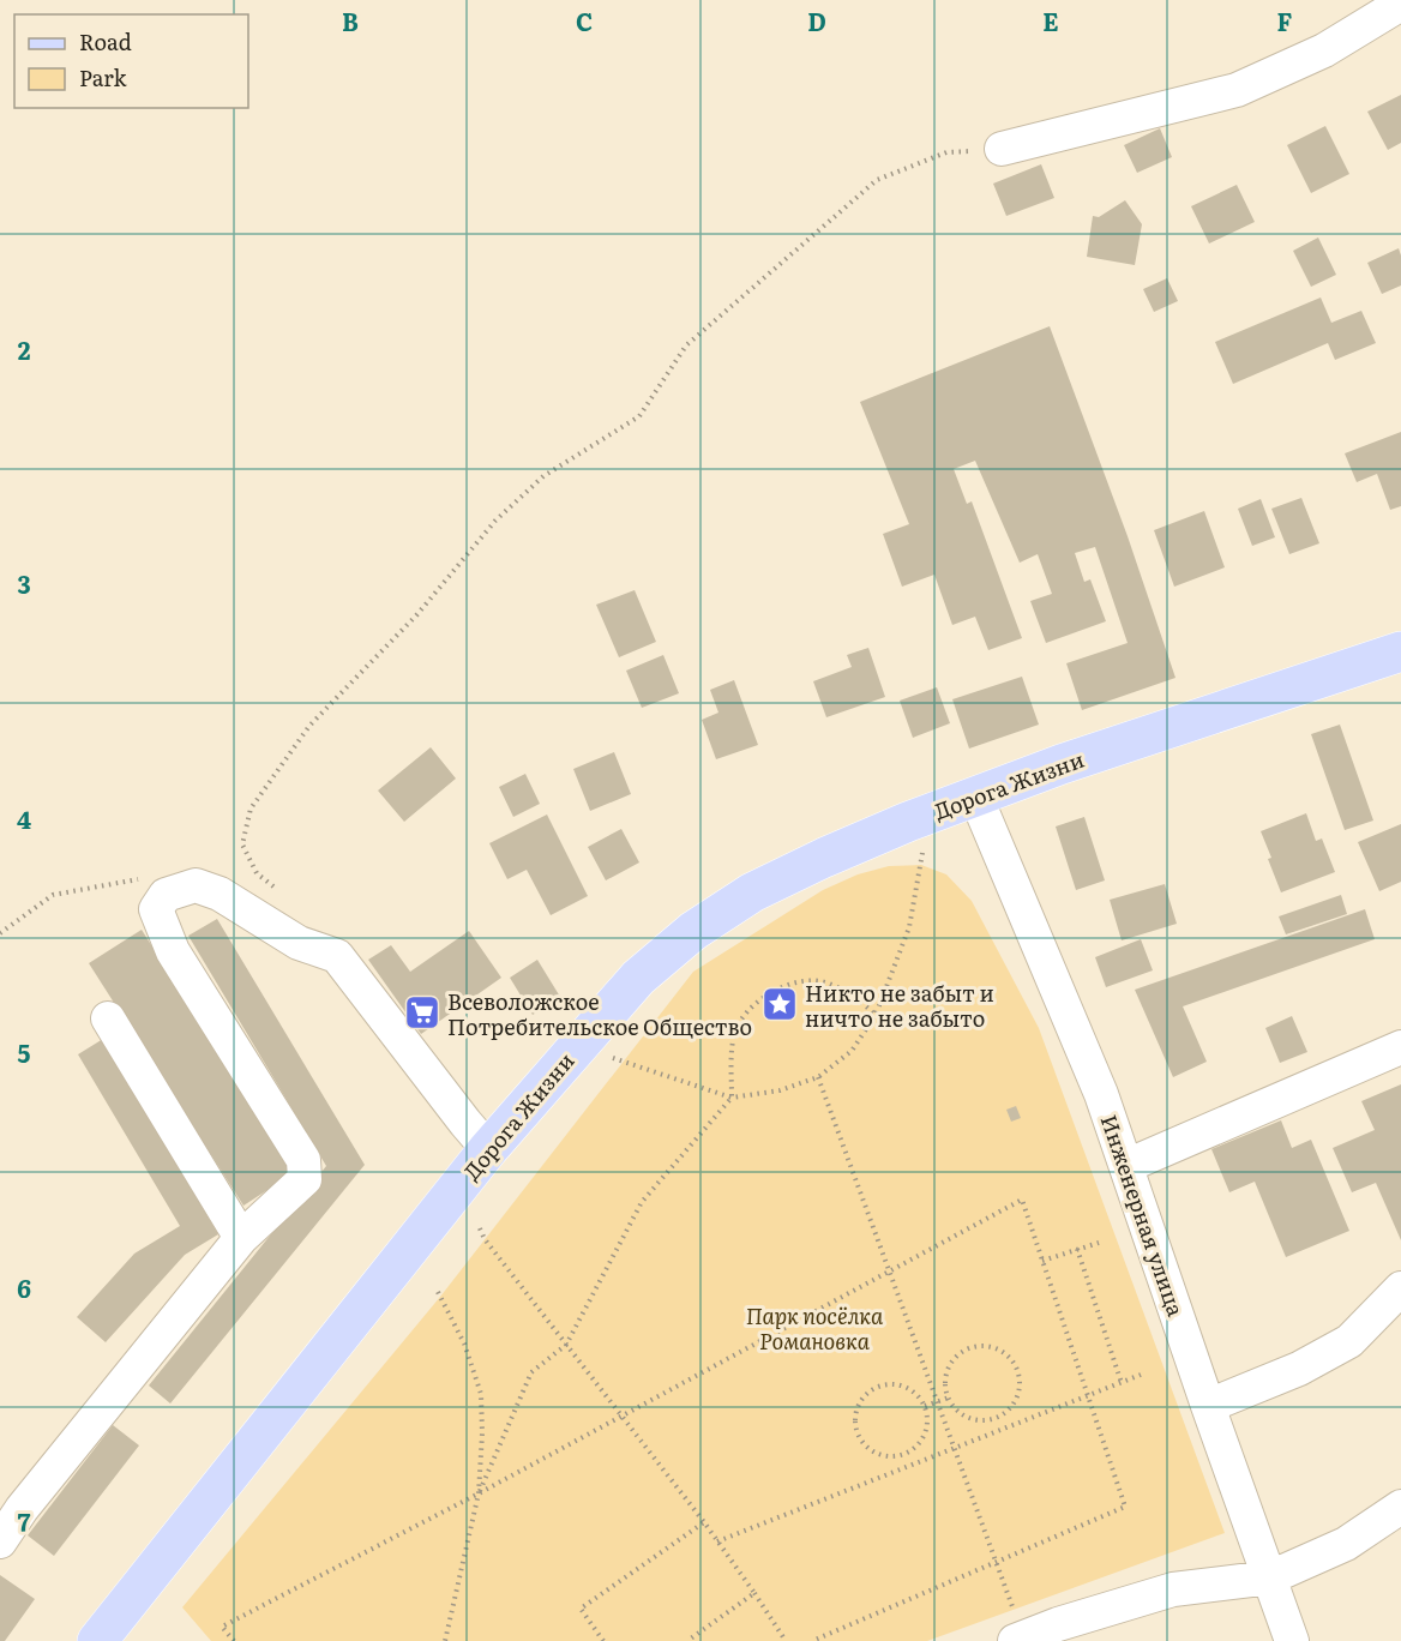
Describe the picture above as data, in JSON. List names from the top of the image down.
{
  "streets": {
    "main road": ["Дорога Жизни"],
    "street": ["Инженерная улица"]
  },
  "crossings": [
    ["Дорога Жизни", "Инженерная улица"]
  ],
  "parks": ["Парк посёлка Романовка"],
  "places": {
    "place": ["Никто не забыт и ничто не забыто"],
    "supermarket": ["Всеволожское Потребительское Общество"]
  },
  "legend": ["Road", "Park"],
  "grid": {
    "columns": [
      "B",
      "C",
      "D",
      "E",
      "F"
    ],
    "rows": [
      "2",
      "3",
      "4",
      "5",
      "6",
      "7"
    ]
  }
}
